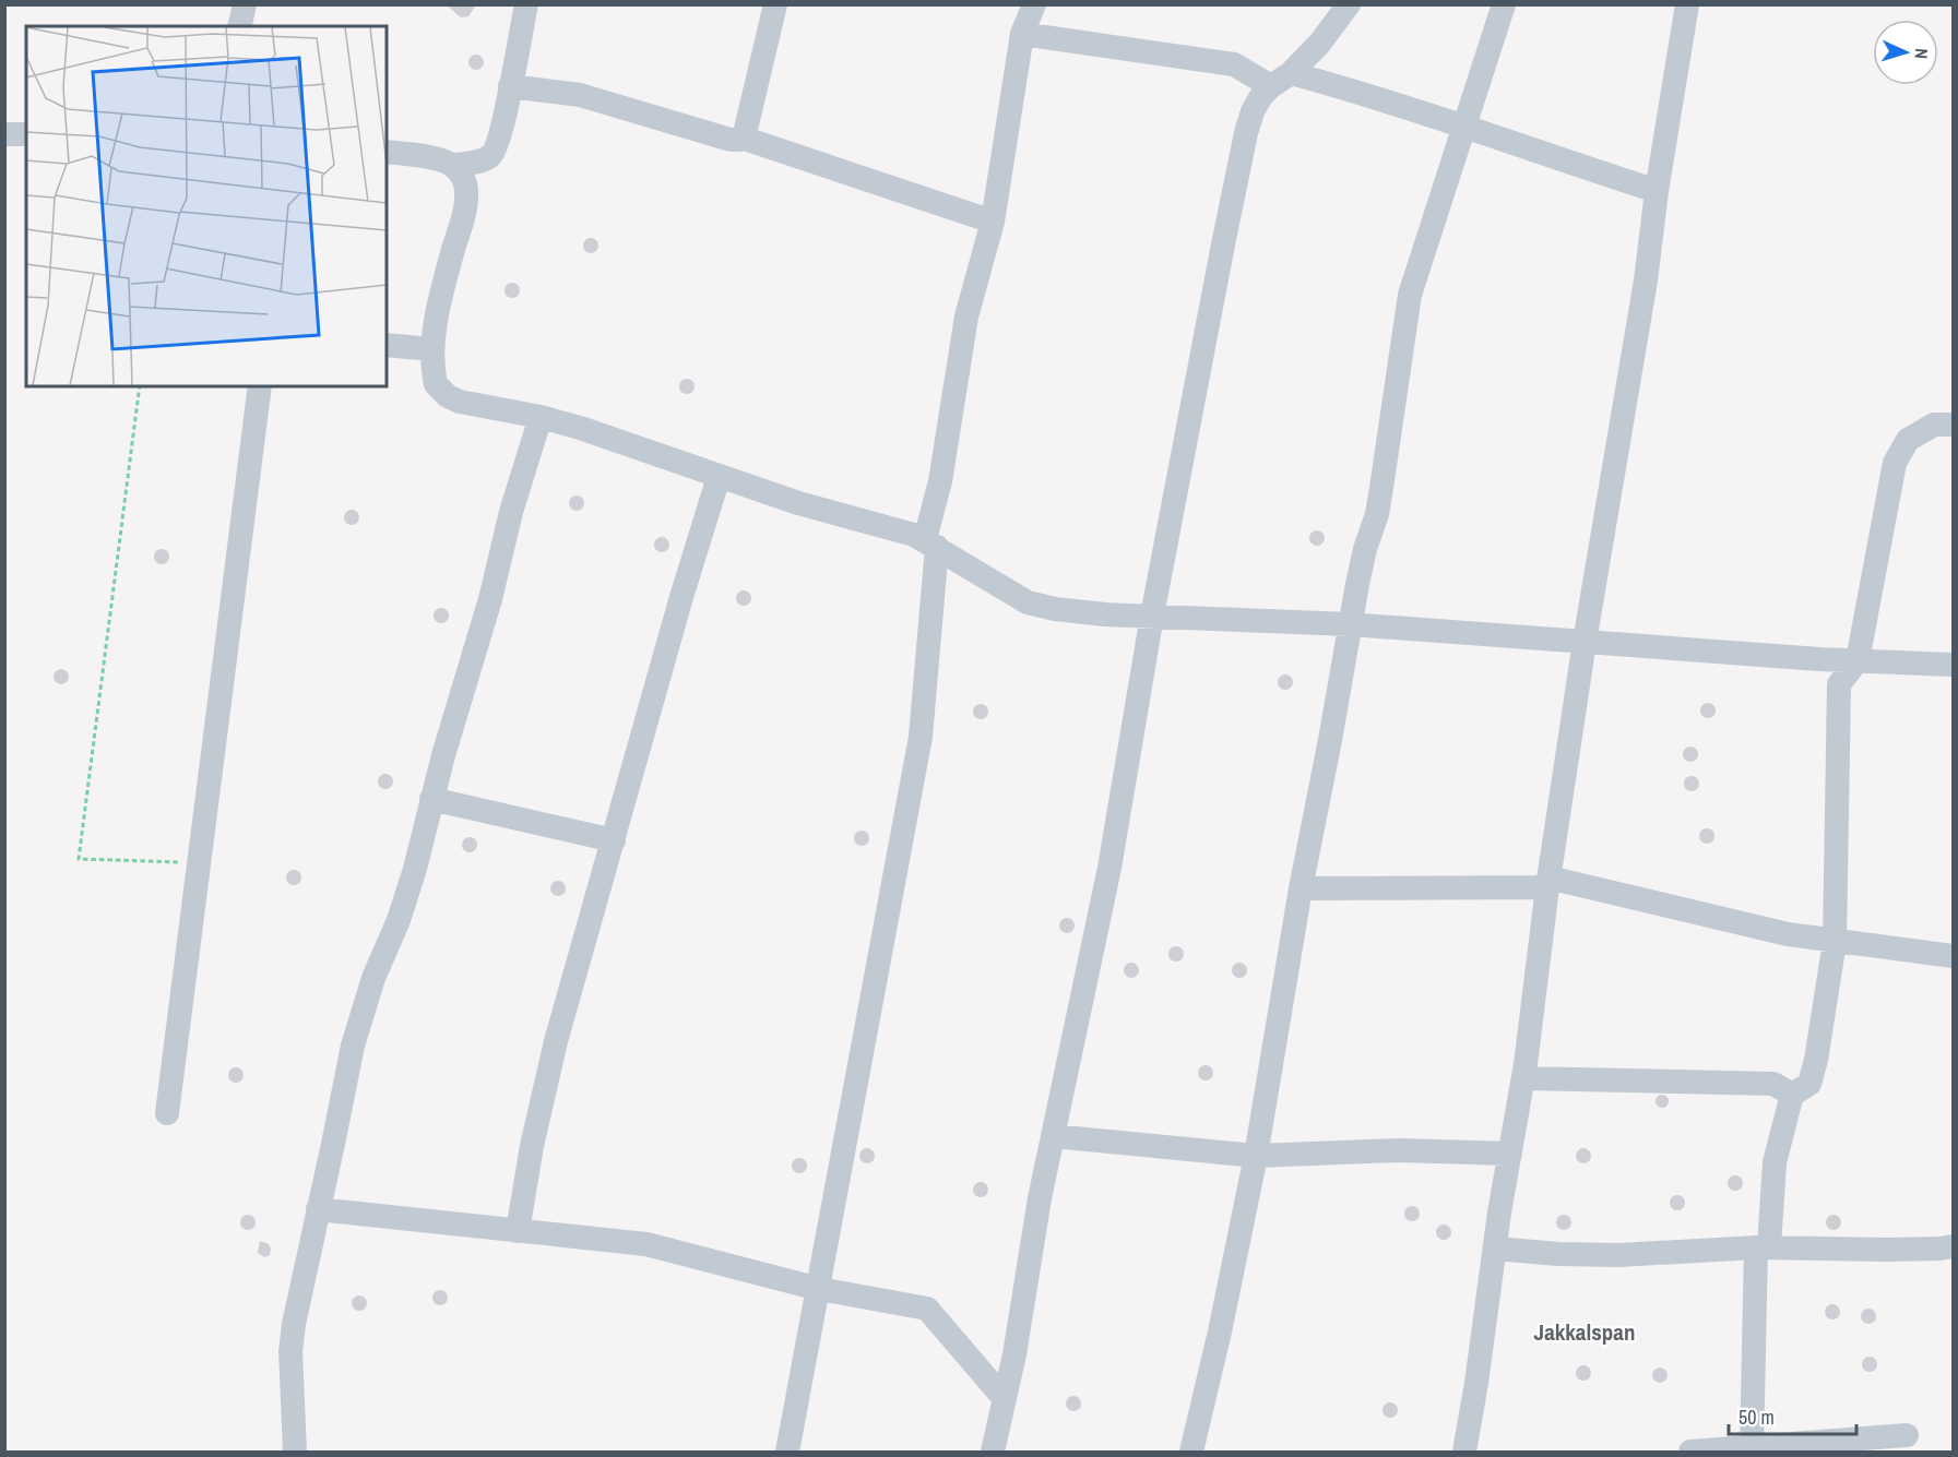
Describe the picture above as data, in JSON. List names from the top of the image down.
{
  "districts": ["Jakkalspan"],
  "scale_bar": "50 m",
  "north": "right"
}
